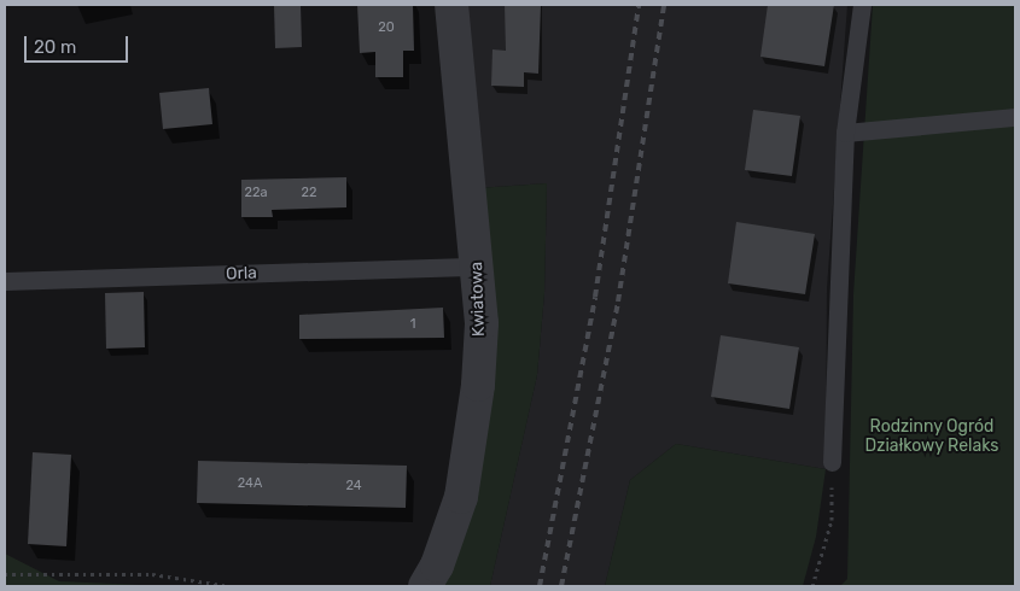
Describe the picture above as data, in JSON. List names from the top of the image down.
{
  "streets": {
    "street": ["Kwiatowa"],
    "lane": ["Orla"]
  },
  "crossings": [
    ["Orla", "Kwiatowa"]
  ],
  "parks": ["Rodzinny Ogród Działkowy Relaks"],
  "house_numbers": [
    "20",
    "22a",
    "22",
    "1",
    "24A",
    "24"
  ],
  "scale_bar": "20 m"
}
